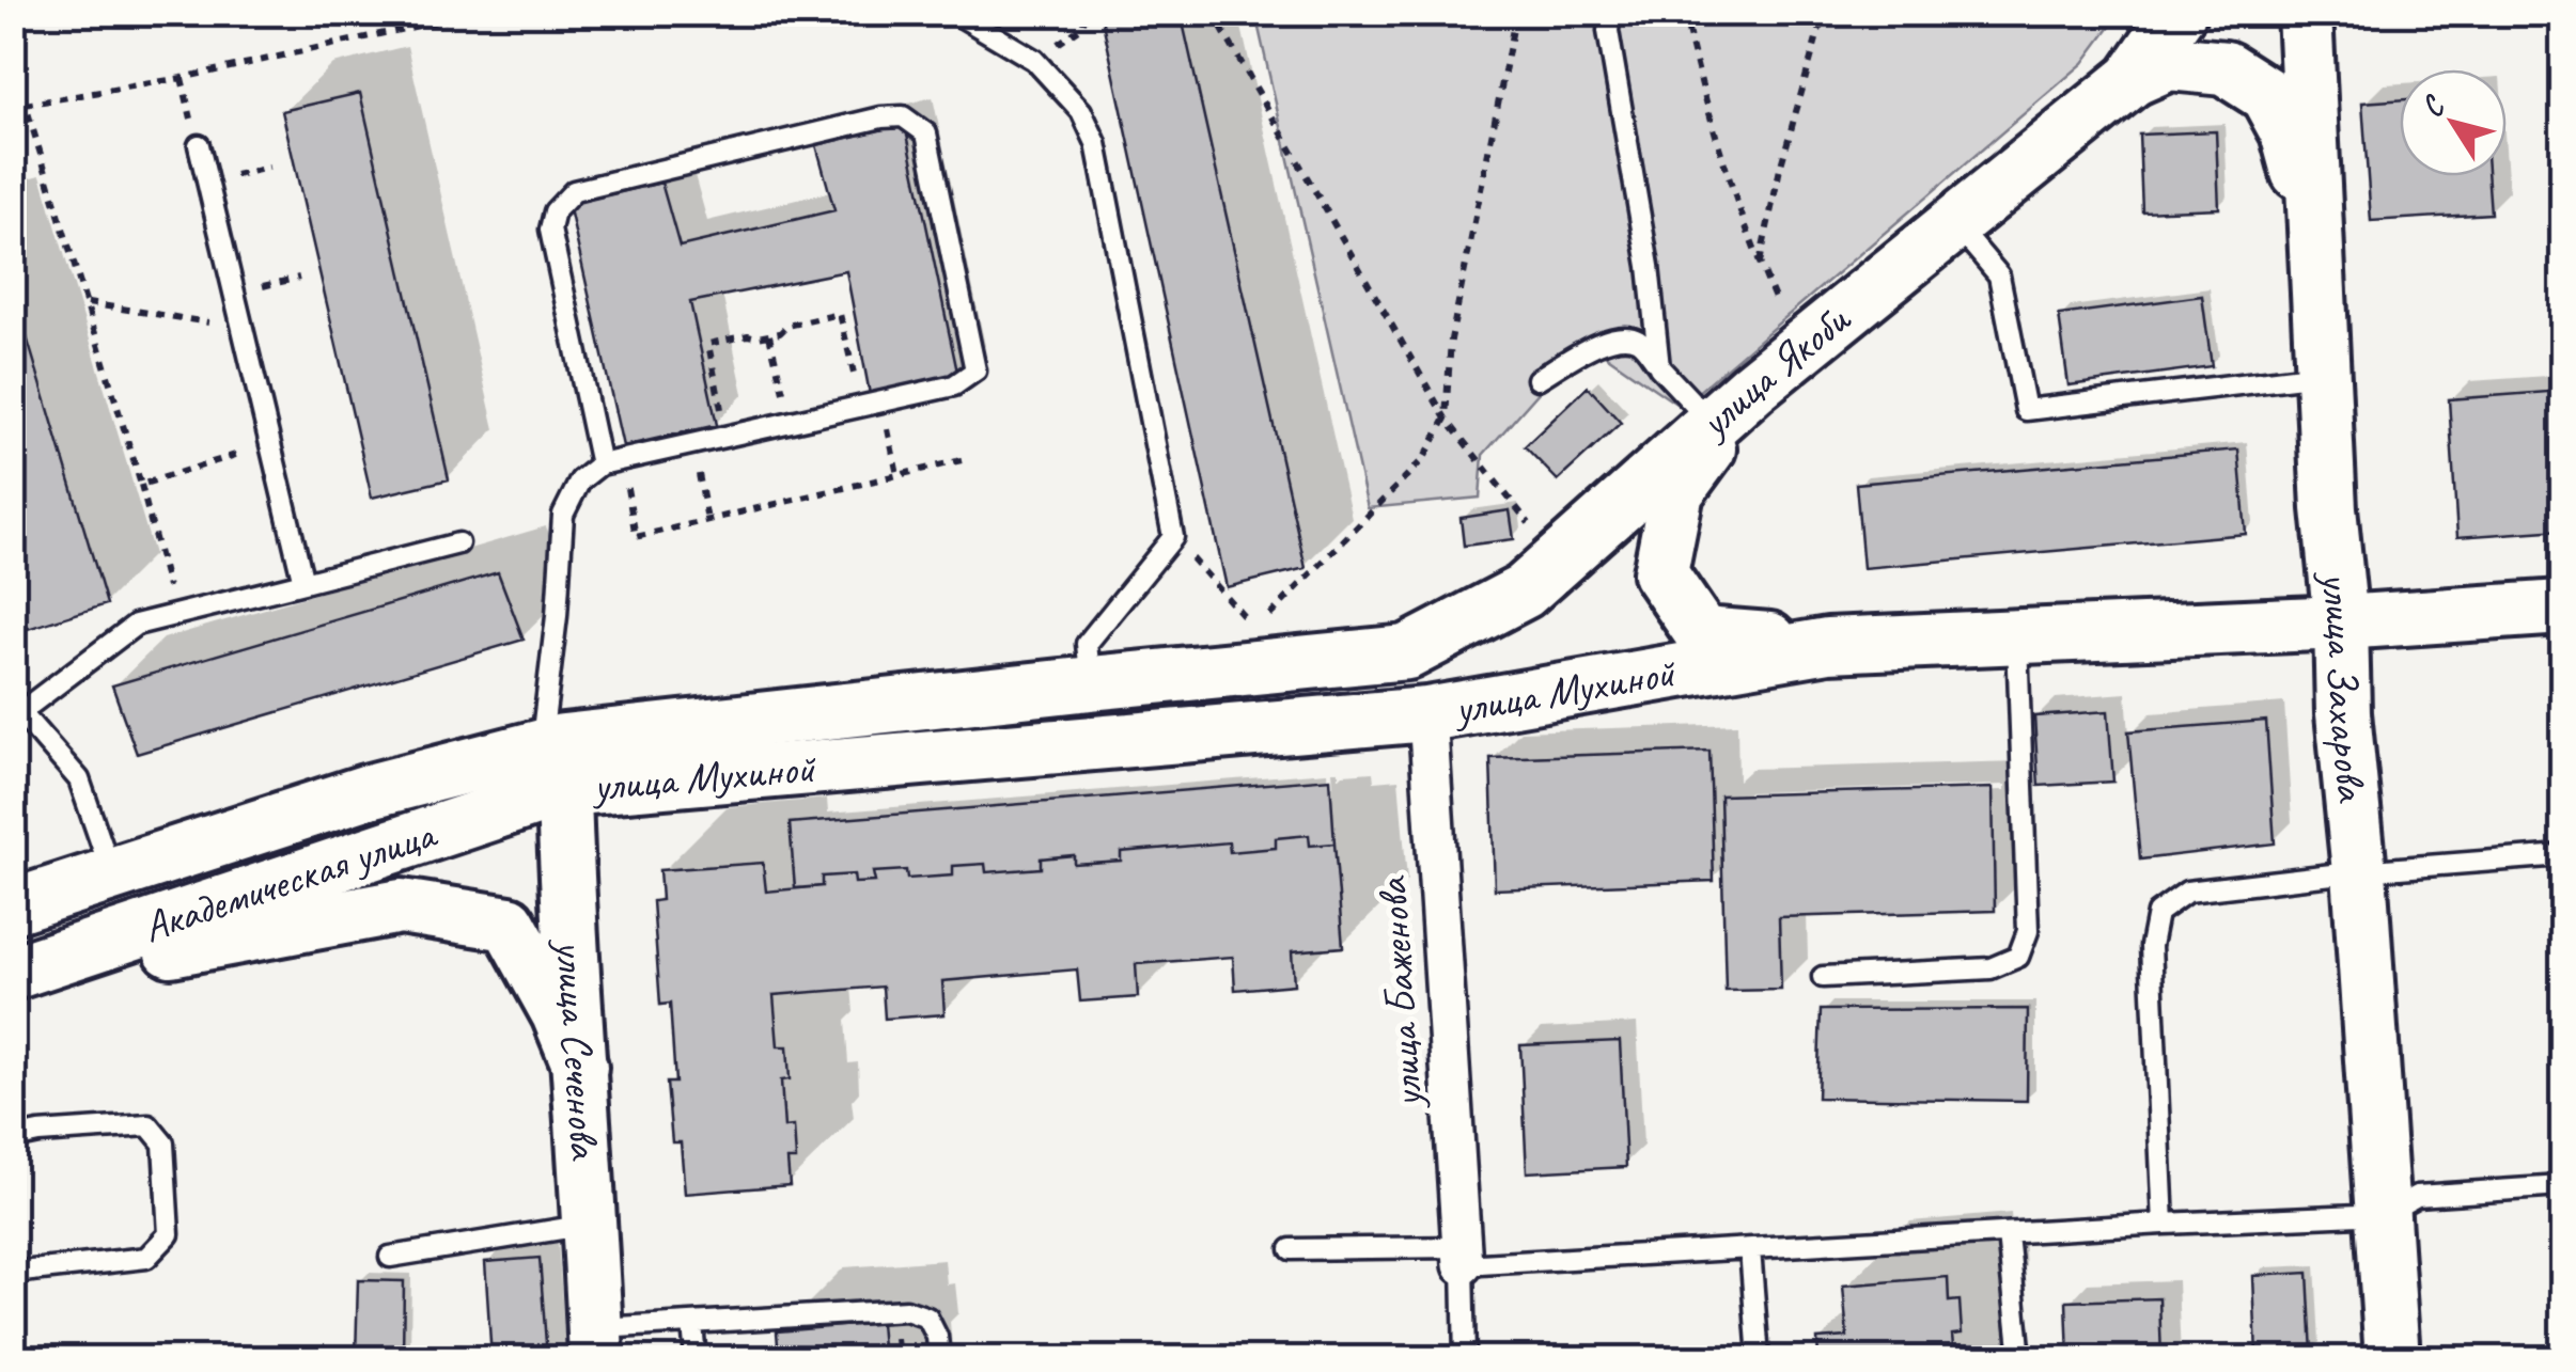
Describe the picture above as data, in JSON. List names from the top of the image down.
{
  "streets": {
    "main road": [
      "улица Якоби",
      "улица Захарова",
      "улица Мухиной",
      "Академическая улица",
      "улица Сеченова"
    ],
    "street": ["улица Баженова"]
  },
  "crossings": [
    ["улица Якоби", "улица Мухиной"],
    ["улица Захарова", "улица Мухиной"],
    ["улица Мухиной", "Академическая улица"],
    ["улица Мухиной", "улица Баженова"],
    ["улица Мухиной", "улица Сеченова"],
    ["Академическая улица", "улица Сеченова"]
  ],
  "north": "top left"
}
